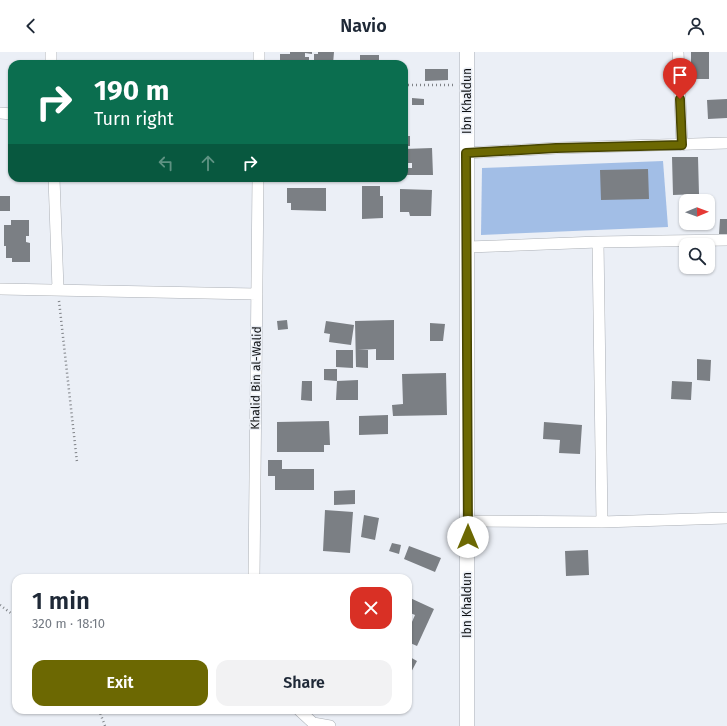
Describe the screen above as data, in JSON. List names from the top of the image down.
{
  "streets": {
    "street": ["Ibn Khaldun", "Khalid Bin al-Walid"]
  },
  "north": "right",
  "page": {
    "header": "Navio",
    "turn": ["190 m", "Turn right"],
    "heading": ["1 min", "320 m · 18:10"],
    "buttons": ["Exit", "Share"]
  }
}
